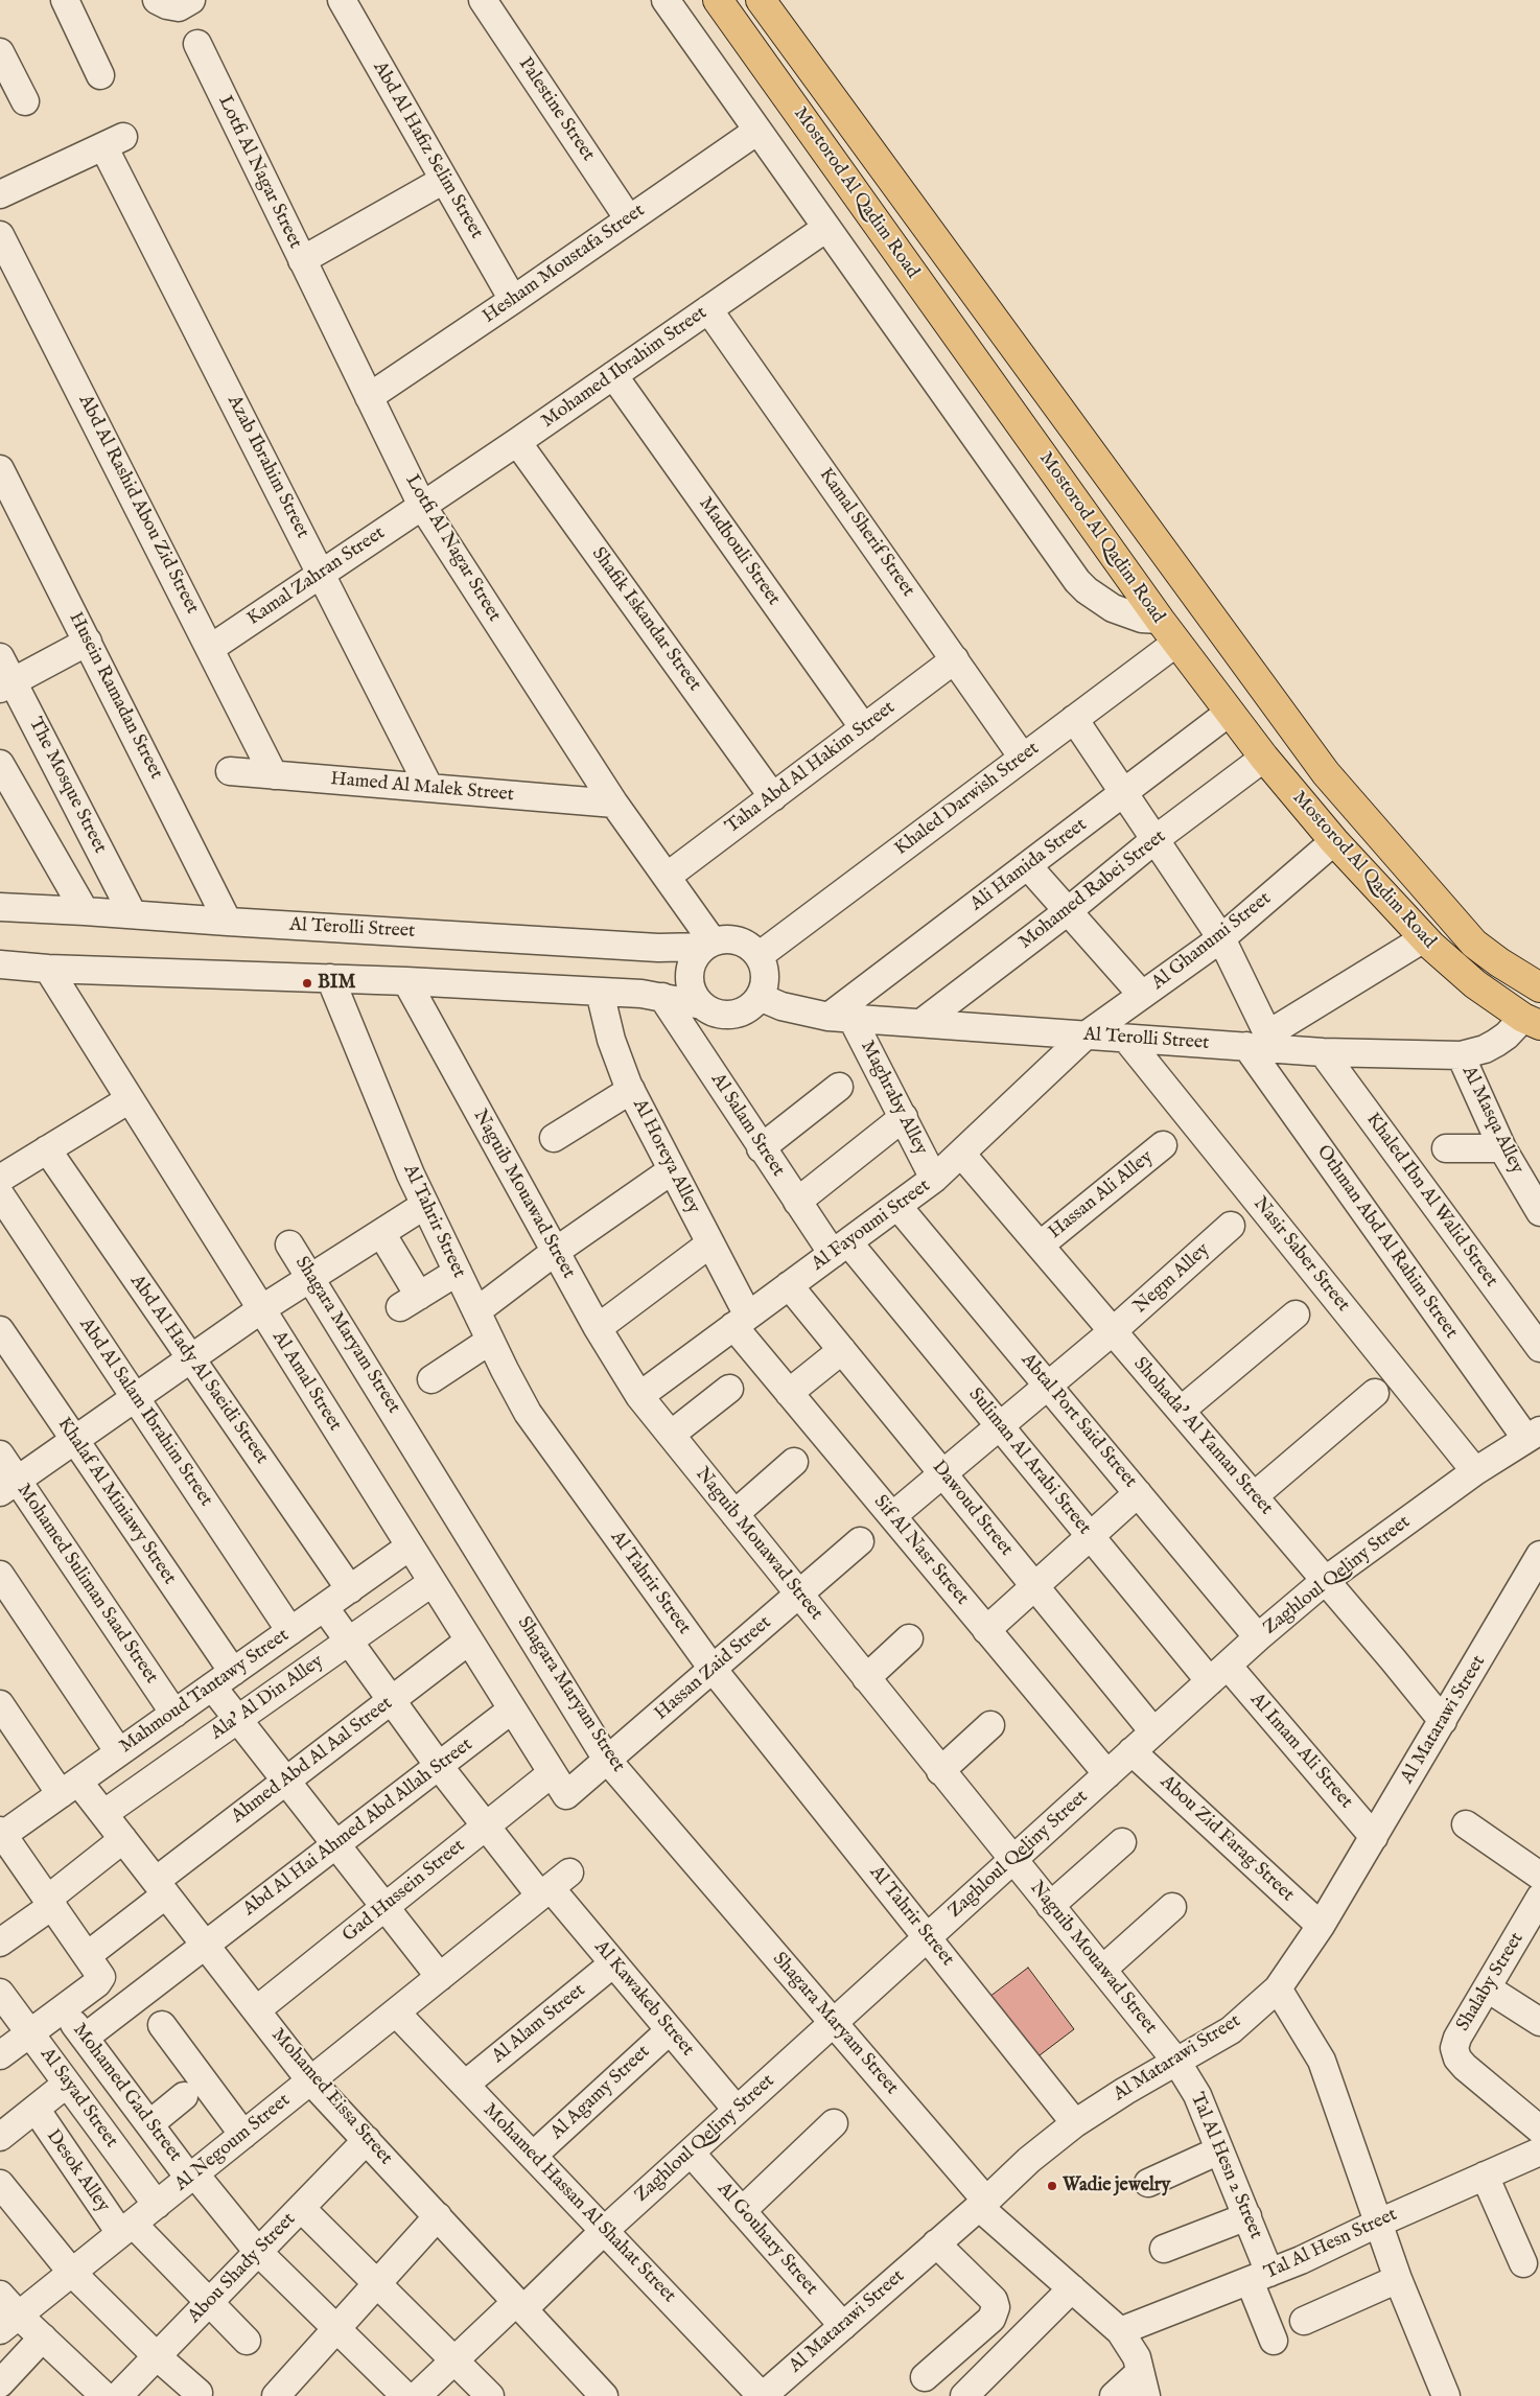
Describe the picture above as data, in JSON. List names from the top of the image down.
{
  "streets": {
    "main road": ["Mostorod Al Qadim Road"],
    "street": [
      "Palestine Street",
      "Abd Al Hafiz Selim Street",
      "Lotfi Al Nagar Street",
      "Hesham Moustafa Street",
      "Mohamed Ibrahim Street",
      "Azab Ibrahim Street",
      "Abd Al Rashid Abou Zid Street",
      "Kamal Sherif Street",
      "Madbouli Street",
      "Kamal Zahran Street",
      "Shafik Iskandar Street",
      "Husein Ramadan Street",
      "Taha Abd Al Hakim Street",
      "The Mosque Street",
      "Hamed Al Malek Street",
      "Khaled Darwish Street",
      "Ali Hamida Street",
      "Mohamed Rabei Street",
      "Al Terolli Street",
      "Al Ghanumi Street",
      "Maghraby Alley",
      "Al Masqa Alley",
      "Al Salam Street",
      "Al Horeya Alley",
      "Naguib Mouawad Street",
      "Hassan Ali Alley",
      "Khaled Ibn Al Walid Street",
      "Al Tahrir Street",
      "Al Fayoumi Street",
      "Othman Abd Al Rahim Street",
      "Nasir Saber Street",
      "Negm Alley",
      "Shagara Maryam Street",
      "Abd Al Hady Al Saeidi Street",
      "Al Amal Street",
      "Abd Al Salam Ibrahim Street",
      "Abtal Port Said Street",
      "Shohada' Al Yaman Street",
      "Suliman Al Arabi Street",
      "Khalaf Al Miniawy Street",
      "Dawoud Street",
      "Sif Al Nasr Street",
      "Zaghloul Qeliny Street",
      "Mohamed Suliman Saad Street",
      "Hassan Zaid Street",
      "Mahmoud Tantawy Street",
      "Ala' Al Din Alley",
      "Al Matarawi Street",
      "Al Imam Ali Street",
      "Ahmed Abd Al Aal Street",
      "Abd Al Hai Ahmed Abd Allah Street",
      "Abou Zid Farag Street",
      "Gad Hussein Street",
      "Shalaby Street",
      "Al Kawakeb Street",
      "Al Alam Street",
      "Mohamed Gad Street",
      "Al Agamy Street",
      "Mohamed Eissa Street",
      "Al Sayad Street",
      "Al Negoum Street",
      "Tal Al Hesn 2 Street",
      "Desok Alley",
      "Mohamed Hassan Al Shahat Street",
      "Al Gouhary Street",
      "Tal Al Hesn Street",
      "Abou Shady Street"
    ]
  },
  "crossings": [
    ["Palestine Street", "Hesham Moustafa Street"],
    ["Abd Al Hafiz Selim Street", "Hesham Moustafa Street"],
    ["Lotfi Al Nagar Street", "Hesham Moustafa Street"],
    ["Lotfi Al Nagar Street", "Mohamed Ibrahim Street"],
    ["Lotfi Al Nagar Street", "Kamal Zahran Street"],
    ["Lotfi Al Nagar Street", "Taha Abd Al Hakim Street"],
    ["Lotfi Al Nagar Street", "Hamed Al Malek Street"],
    ["Lotfi Al Nagar Street", "Khaled Darwish Street"],
    ["Lotfi Al Nagar Street", "Al Terolli Street"],
    ["Mostorod Al Qadim Road", "Khaled Darwish Street"],
    ["Mostorod Al Qadim Road", "Ali Hamida Street"],
    ["Mostorod Al Qadim Road", "Mohamed Rabei Street"],
    ["Mostorod Al Qadim Road", "Al Terolli Street"],
    ["Mostorod Al Qadim Road", "Al Ghanumi Street"],
    ["Mohamed Ibrahim Street", "Kamal Sherif Street"],
    ["Mohamed Ibrahim Street", "Madbouli Street"],
    ["Mohamed Ibrahim Street", "Kamal Zahran Street"],
    ["Mohamed Ibrahim Street", "Shafik Iskandar Street"],
    ["Azab Ibrahim Street", "Kamal Zahran Street"],
    ["Azab Ibrahim Street", "Hamed Al Malek Street"],
    ["Abd Al Rashid Abou Zid Street", "Kamal Zahran Street"],
    ["Abd Al Rashid Abou Zid Street", "Hamed Al Malek Street"],
    ["Kamal Sherif Street", "Taha Abd Al Hakim Street"],
    ["Kamal Sherif Street", "Khaled Darwish Street"],
    ["Madbouli Street", "Taha Abd Al Hakim Street"],
    ["Shafik Iskandar Street", "Taha Abd Al Hakim Street"],
    ["Husein Ramadan Street", "Al Terolli Street"],
    ["The Mosque Street", "Al Terolli Street"],
    ["Khaled Darwish Street", "Al Terolli Street"],
    ["Khaled Darwish Street", "Othman Abd Al Rahim Street"],
    ["Ali Hamida Street", "Al Terolli Street"],
    ["Ali Hamida Street", "Maghraby Alley"],
    ["Ali Hamida Street", "Othman Abd Al Rahim Street"],
    ["Mohamed Rabei Street", "Al Terolli Street"],
    ["Mohamed Rabei Street", "Othman Abd Al Rahim Street"],
    ["Al Terolli Street", "Al Ghanumi Street"],
    ["Al Terolli Street", "Maghraby Alley"],
    ["Al Terolli Street", "Al Masqa Alley"],
    ["Al Terolli Street", "Khaled Ibn Al Walid Street"],
    ["Al Terolli Street", "Al Fayoumi Street"],
    ["Al Terolli Street", "Othman Abd Al Rahim Street"],
    ["Al Terolli Street", "Nasir Saber Street"],
    ["Al Ghanumi Street", "Al Fayoumi Street"],
    ["Al Ghanumi Street", "Othman Abd Al Rahim Street"],
    ["Maghraby Alley", "Al Fayoumi Street"],
    ["Al Salam Street", "Al Fayoumi Street"],
    ["Al Salam Street", "Suliman Al Arabi Street"],
    ["Al Horeya Alley", "Al Fayoumi Street"],
    ["Al Horeya Alley", "Sif Al Nasr Street"],
    ["Naguib Mouawad Street", "Al Fayoumi Street"],
    ["Naguib Mouawad Street", "Zaghloul Qeliny Street"],
    ["Naguib Mouawad Street", "Hassan Zaid Street"],
    ["Naguib Mouawad Street", "Al Matarawi Street"],
    ["Naguib Mouawad Street", "Tal Al Hesn 2 Street"],
    ["Hassan Ali Alley", "Shohada' Al Yaman Street"],
    ["Al Tahrir Street", "Zaghloul Qeliny Street"],
    ["Al Tahrir Street", "Hassan Zaid Street"],
    ["Al Tahrir Street", "Al Matarawi Street"],
    ["Al Fayoumi Street", "Abtal Port Said Street"],
    ["Al Fayoumi Street", "Shohada' Al Yaman Street"],
    ["Al Fayoumi Street", "Suliman Al Arabi Street"],
    ["Al Fayoumi Street", "Dawoud Street"],
    ["Al Fayoumi Street", "Sif Al Nasr Street"],
    ["Othman Abd Al Rahim Street", "Zaghloul Qeliny Street"],
    ["Nasir Saber Street", "Zaghloul Qeliny Street"],
    ["Negm Alley", "Abtal Port Said Street"],
    ["Negm Alley", "Shohada' Al Yaman Street"],
    ["Negm Alley", "Suliman Al Arabi Street"],
    ["Negm Alley", "Dawoud Street"],
    ["Negm Alley", "Sif Al Nasr Street"],
    ["Shagara Maryam Street", "Zaghloul Qeliny Street"],
    ["Shagara Maryam Street", "Hassan Zaid Street"],
    ["Shagara Maryam Street", "Al Matarawi Street"],
    ["Shagara Maryam Street", "Tal Al Hesn Street"],
    ["Abd Al Hady Al Saeidi Street", "Mahmoud Tantawy Street"],
    ["Al Amal Street", "Hassan Zaid Street"],
    ["Al Amal Street", "Mahmoud Tantawy Street"],
    ["Al Amal Street", "Ala' Al Din Alley"],
    ["Al Amal Street", "Ahmed Abd Al Aal Street"],
    ["Al Amal Street", "Abd Al Hai Ahmed Abd Allah Street"],
    ["Al Amal Street", "Gad Hussein Street"],
    ["Abd Al Salam Ibrahim Street", "Mahmoud Tantawy Street"],
    ["Abtal Port Said Street", "Zaghloul Qeliny Street"],
    ["Shohada' Al Yaman Street", "Zaghloul Qeliny Street"],
    ["Shohada' Al Yaman Street", "Al Matarawi Street"],
    ["Suliman Al Arabi Street", "Zaghloul Qeliny Street"],
    ["Suliman Al Arabi Street", "Al Imam Ali Street"],
    ["Khalaf Al Miniawy Street", "Mahmoud Tantawy Street"],
    ["Khalaf Al Miniawy Street", "Ala' Al Din Alley"],
    ["Khalaf Al Miniawy Street", "Ahmed Abd Al Aal Street"],
    ["Khalaf Al Miniawy Street", "Abd Al Hai Ahmed Abd Allah Street"],
    ["Khalaf Al Miniawy Street", "Gad Hussein Street"],
    ["Khalaf Al Miniawy Street", "Al Negoum Street"],
    ["Dawoud Street", "Zaghloul Qeliny Street"],
    ["Sif Al Nasr Street", "Zaghloul Qeliny Street"],
    ["Zaghloul Qeliny Street", "Al Imam Ali Street"],
    ["Zaghloul Qeliny Street", "Abou Zid Farag Street"],
    ["Zaghloul Qeliny Street", "Al Kawakeb Street"],
    ["Zaghloul Qeliny Street", "Mohamed Eissa Street"],
    ["Zaghloul Qeliny Street", "Mohamed Hassan Al Shahat Street"],
    ["Zaghloul Qeliny Street", "Al Gouhary Street"],
    ["Mohamed Suliman Saad Street", "Mahmoud Tantawy Street"],
    ["Hassan Zaid Street", "Gad Hussein Street"],
    ["Mahmoud Tantawy Street", "Al Kawakeb Street"],
    ["Mahmoud Tantawy Street", "Mohamed Eissa Street"],
    ["Ala' Al Din Alley", "Al Kawakeb Street"],
    ["Ala' Al Din Alley", "Mohamed Eissa Street"],
    ["Al Matarawi Street", "Al Imam Ali Street"],
    ["Al Matarawi Street", "Abou Zid Farag Street"],
    ["Al Matarawi Street", "Tal Al Hesn 2 Street"],
    ["Al Matarawi Street", "Mohamed Hassan Al Shahat Street"],
    ["Al Matarawi Street", "Al Gouhary Street"],
    ["Ahmed Abd Al Aal Street", "Al Kawakeb Street"],
    ["Ahmed Abd Al Aal Street", "Mohamed Gad Street"],
    ["Ahmed Abd Al Aal Street", "Mohamed Eissa Street"],
    ["Ahmed Abd Al Aal Street", "Al Sayad Street"],
    ["Abd Al Hai Ahmed Abd Allah Street", "Al Kawakeb Street"],
    ["Abd Al Hai Ahmed Abd Allah Street", "Mohamed Gad Street"],
    ["Abd Al Hai Ahmed Abd Allah Street", "Mohamed Eissa Street"],
    ["Gad Hussein Street", "Al Kawakeb Street"],
    ["Gad Hussein Street", "Mohamed Eissa Street"],
    ["Al Kawakeb Street", "Al Alam Street"],
    ["Al Kawakeb Street", "Al Agamy Street"],
    ["Al Kawakeb Street", "Al Negoum Street"],
    ["Al Alam Street", "Mohamed Hassan Al Shahat Street"],
    ["Mohamed Gad Street", "Al Negoum Street"],
    ["Mohamed Gad Street", "Abou Shady Street"],
    ["Al Agamy Street", "Mohamed Hassan Al Shahat Street"],
    ["Mohamed Eissa Street", "Al Negoum Street"],
    ["Mohamed Eissa Street", "Abou Shady Street"],
    ["Al Sayad Street", "Al Negoum Street"],
    ["Al Negoum Street", "Desok Alley"],
    ["Al Negoum Street", "Mohamed Hassan Al Shahat Street"],
    ["Tal Al Hesn 2 Street", "Tal Al Hesn Street"],
    ["Desok Alley", "Abou Shady Street"]
  ],
  "places": ["BIM", "Wadie jewelry"]
}
